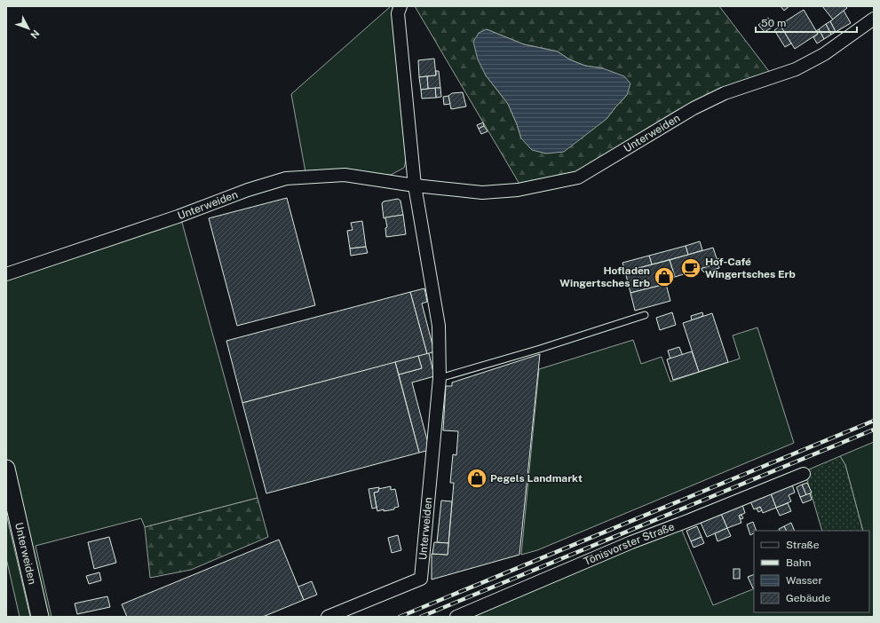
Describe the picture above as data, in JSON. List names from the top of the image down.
{
  "streets": {
    "main road": ["Unterweiden"],
    "street": ["Tönisvorster Straße"]
  },
  "places": {
    "cafe": ["Hof-Café Wingertsches Erb"],
    "shop": ["Hofladen Wingertsches Erb", "Pegels Landmarkt"]
  },
  "legend": [
    "Straße",
    "Bahn",
    "Wasser",
    "Gebäude"
  ],
  "scale_bar": "50 m",
  "north": "bottom right"
}
